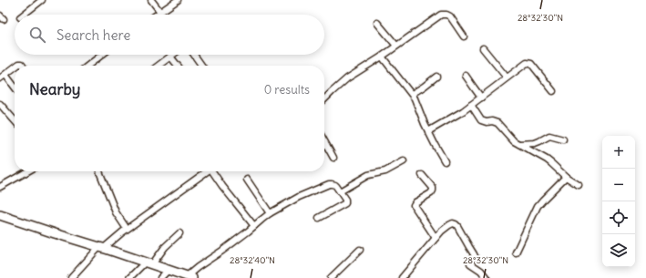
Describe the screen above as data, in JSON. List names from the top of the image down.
{
  "page": {
    "search": "Search here",
    "heading": ["Nearby", "0 results"],
    "map_buttons": ["+", "−"]
  },
  "coordinates": ["28°32'30\"N", "28°32'40\"N"]
}
